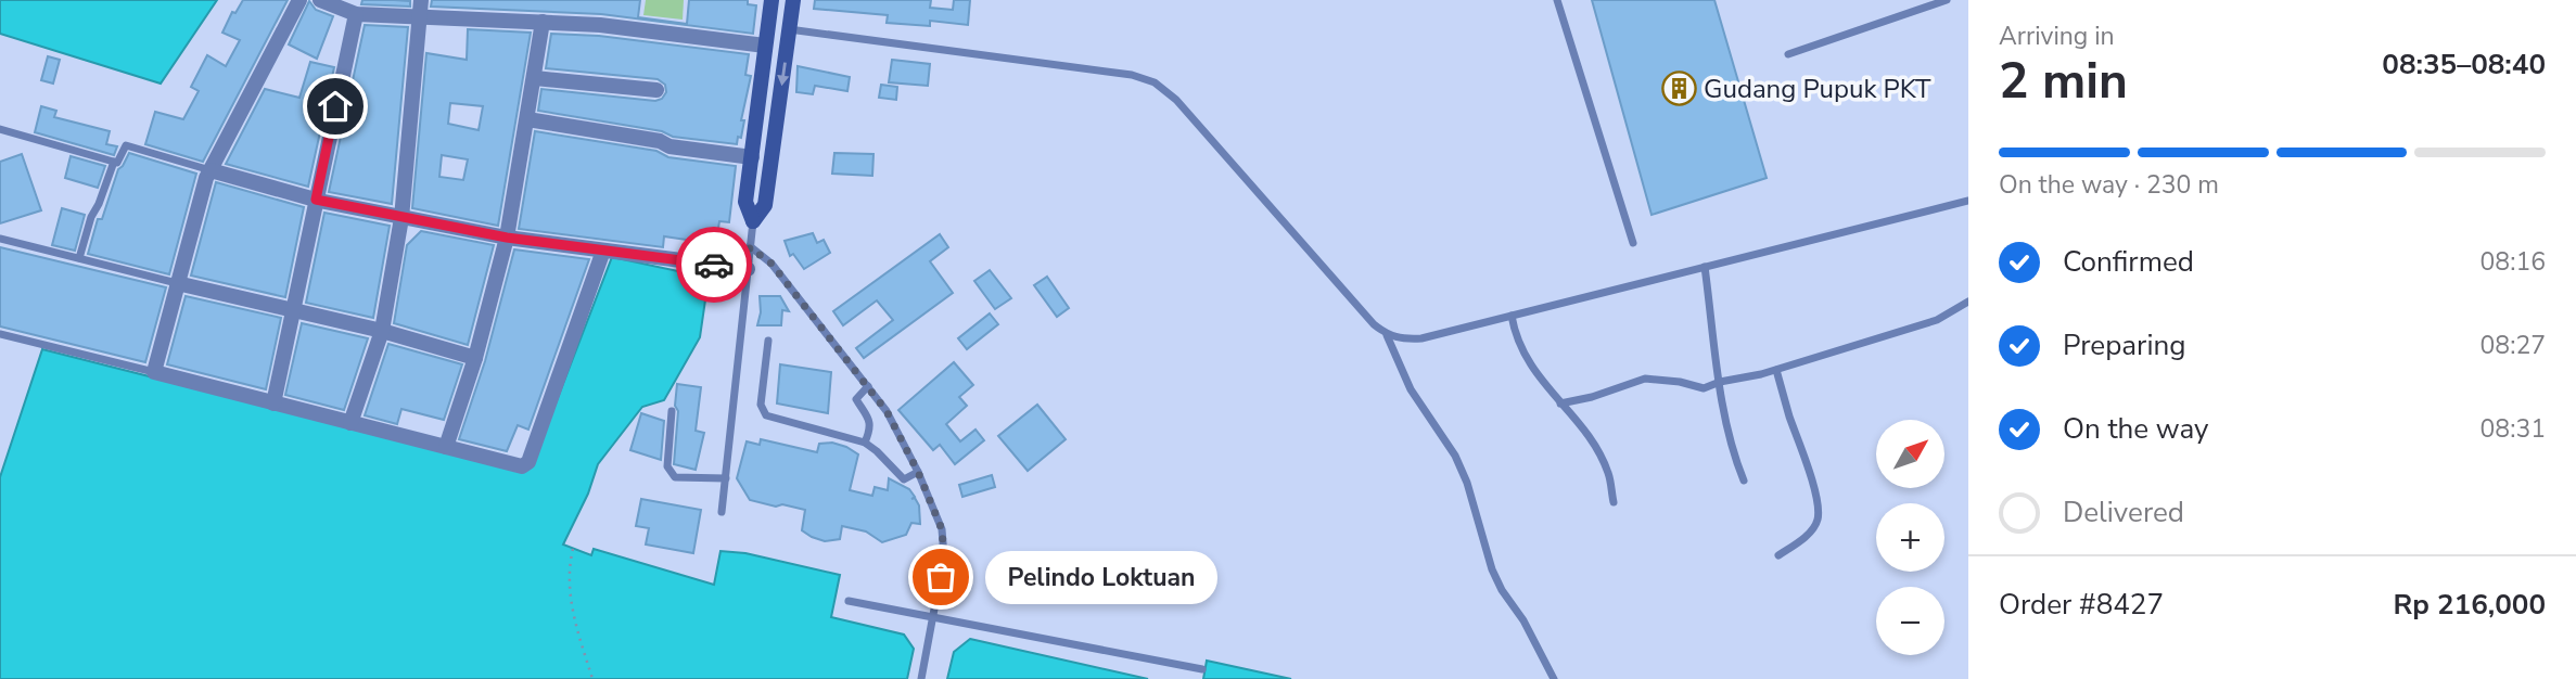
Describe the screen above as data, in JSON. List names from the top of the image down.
{
  "places": {
    "building": ["Gudang Pupuk PKT"],
    "other": ["Pelindo Loktuan"]
  },
  "north": "top right",
  "page": {
    "heading": ["2 min", "Arriving in", "08:35–08:40"],
    "panel": ["Order #8427", "Rp 216,000"],
    "bar": "On the way · 230 m",
    "list": [
      ["Confirmed", "08:16"],
      ["Preparing", "08:27"],
      ["On the way", "08:31"],
      "Delivered"
    ],
    "map_buttons": ["+", "−"],
    "bubble": "Pelindo Loktuan"
  }
}
